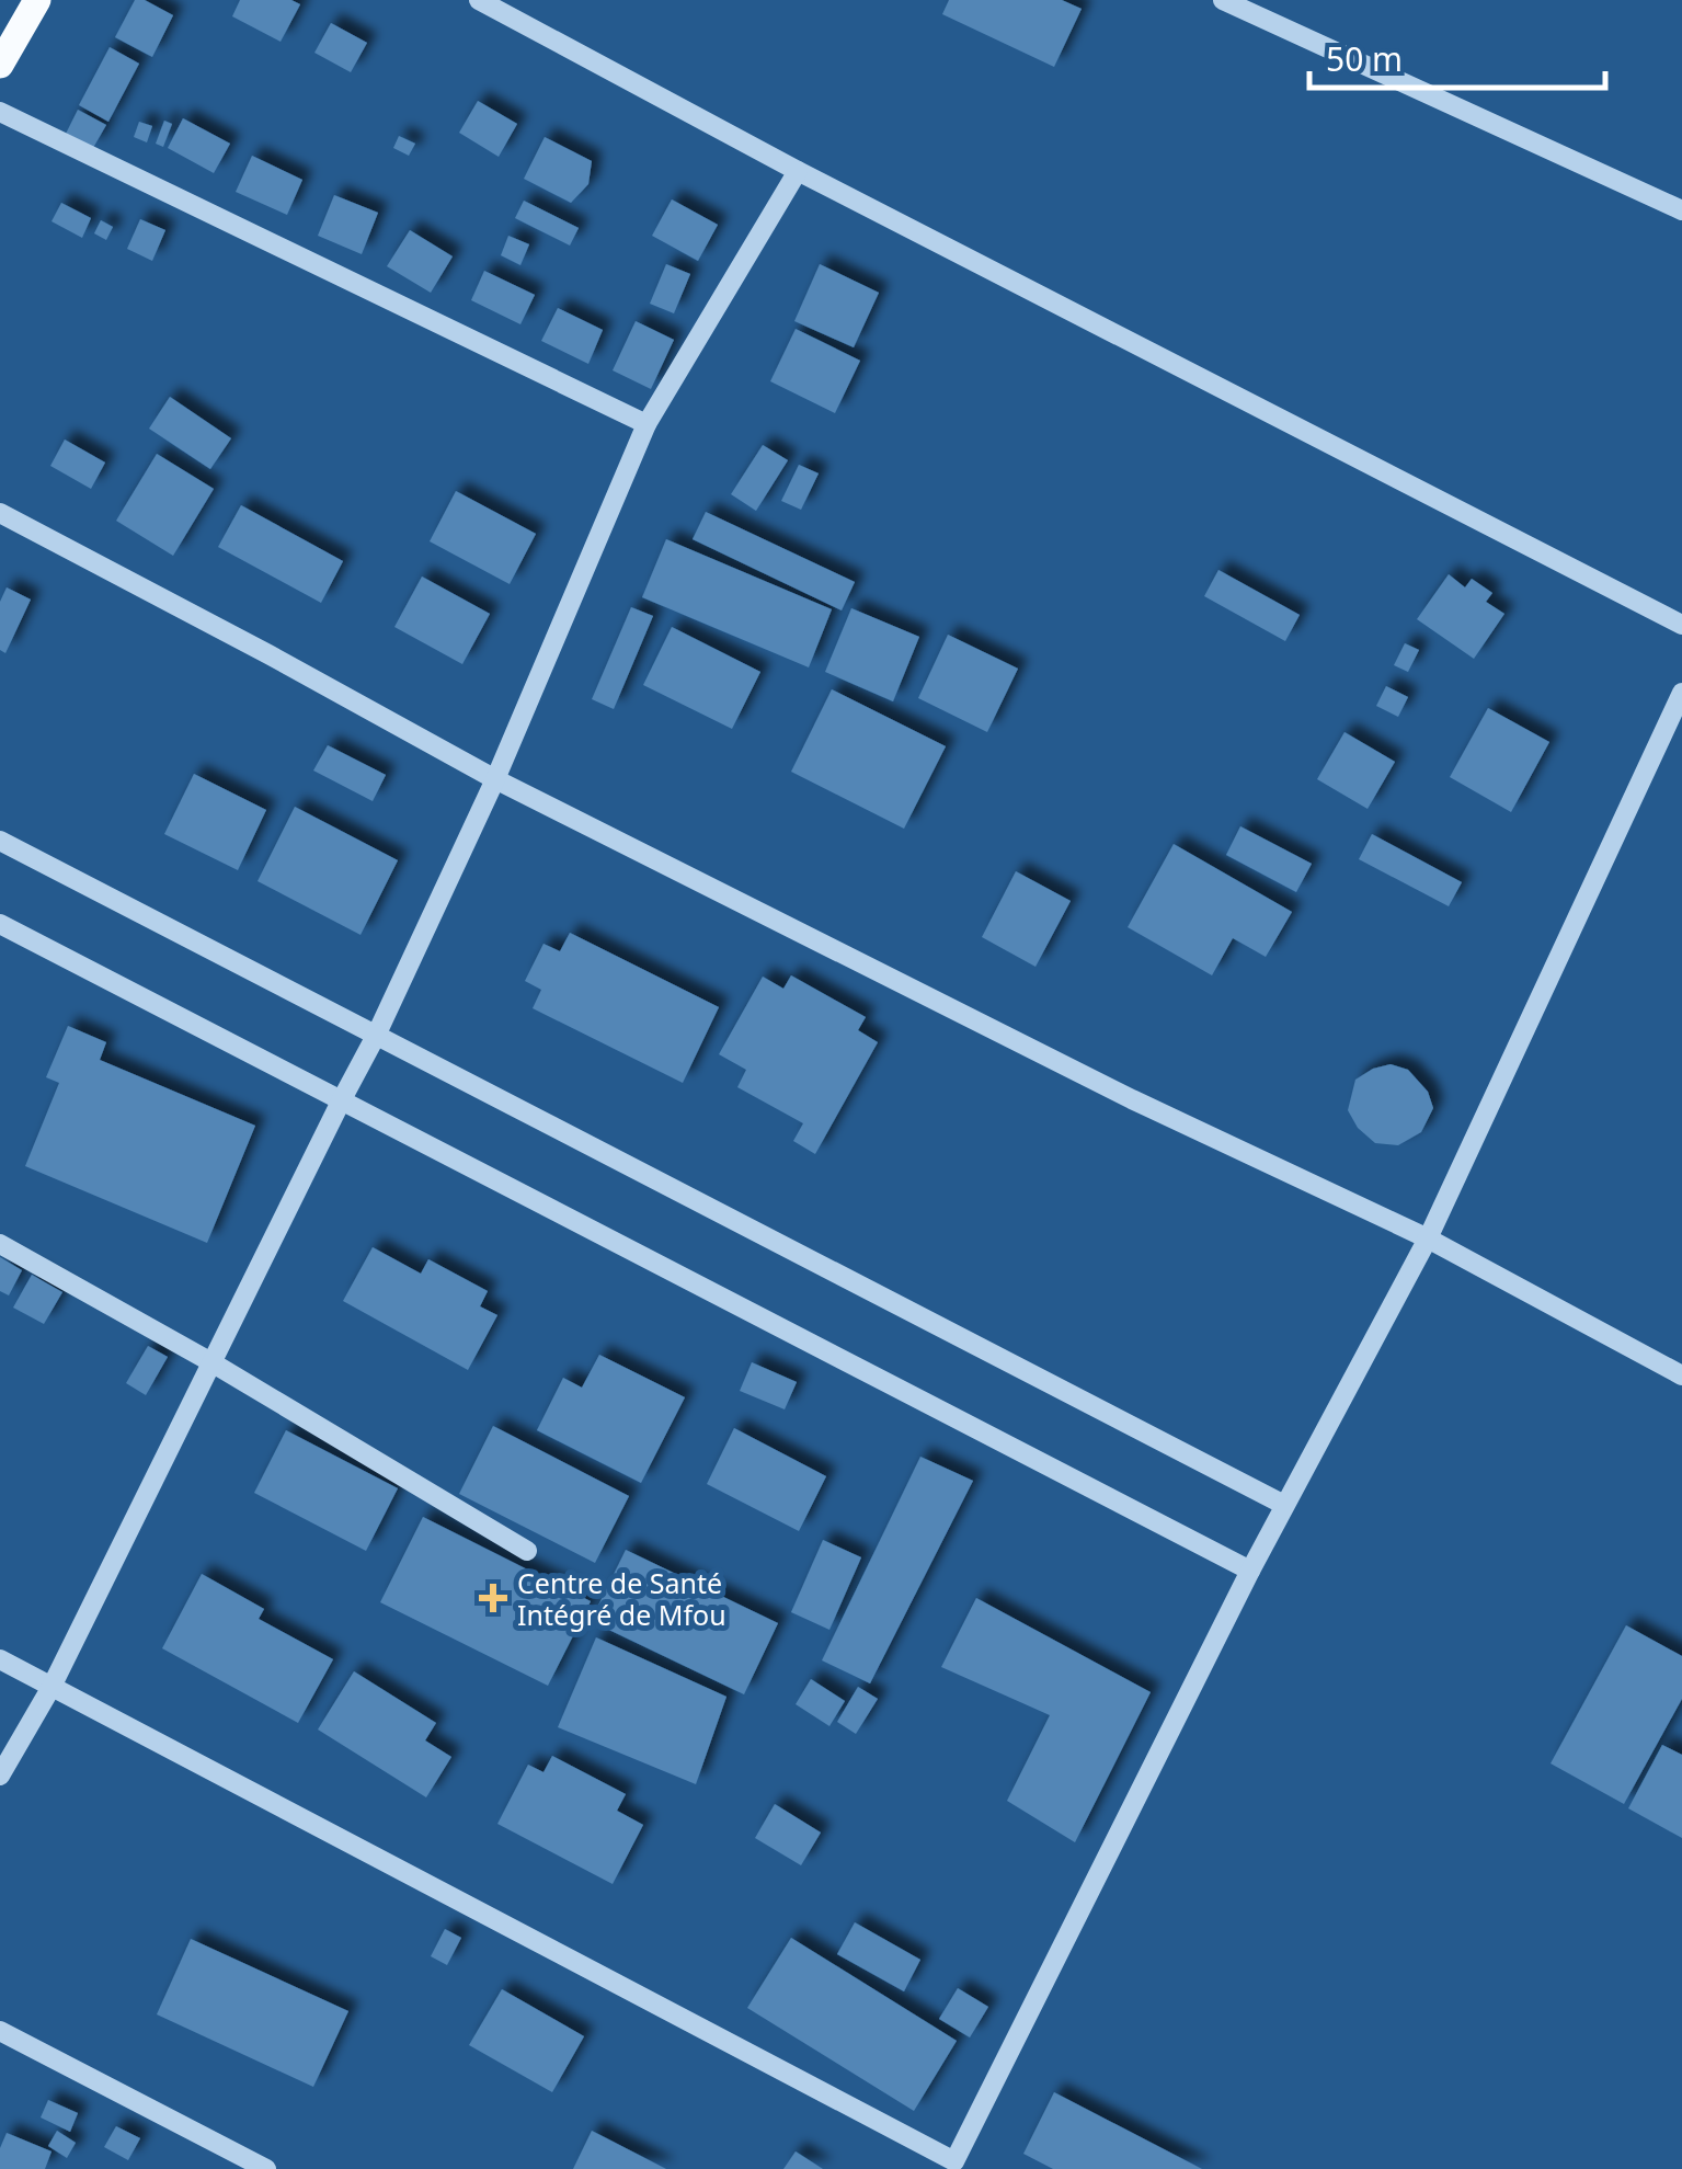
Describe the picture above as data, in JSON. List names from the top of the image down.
{
  "places": {
    "health": ["Centre de Santé Intégré de Mfou"]
  },
  "scale_bar": "50 m"
}
